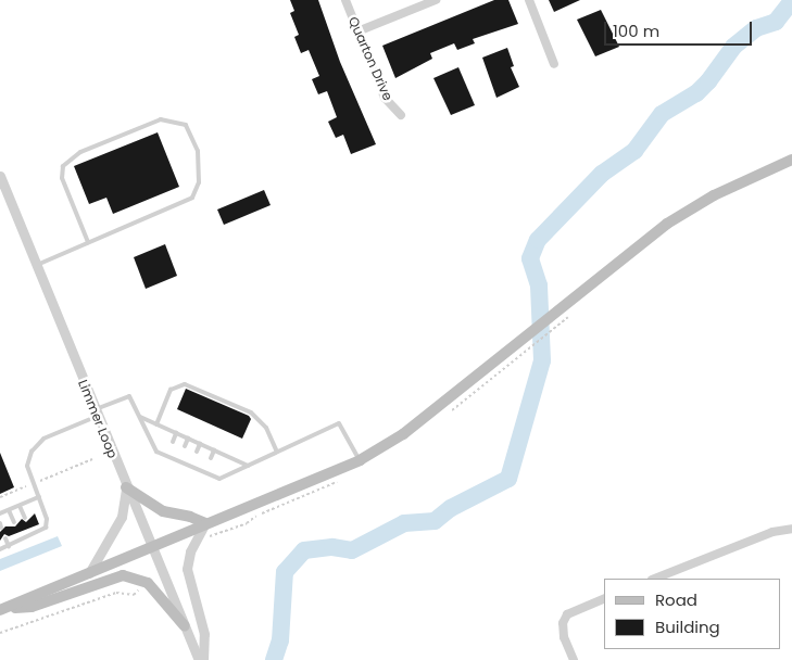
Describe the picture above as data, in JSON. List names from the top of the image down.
{
  "streets": {
    "street": ["Quarton Drive", "Limmer Loop"]
  },
  "legend": ["Road", "Building"],
  "scale_bar": "100 m"
}
